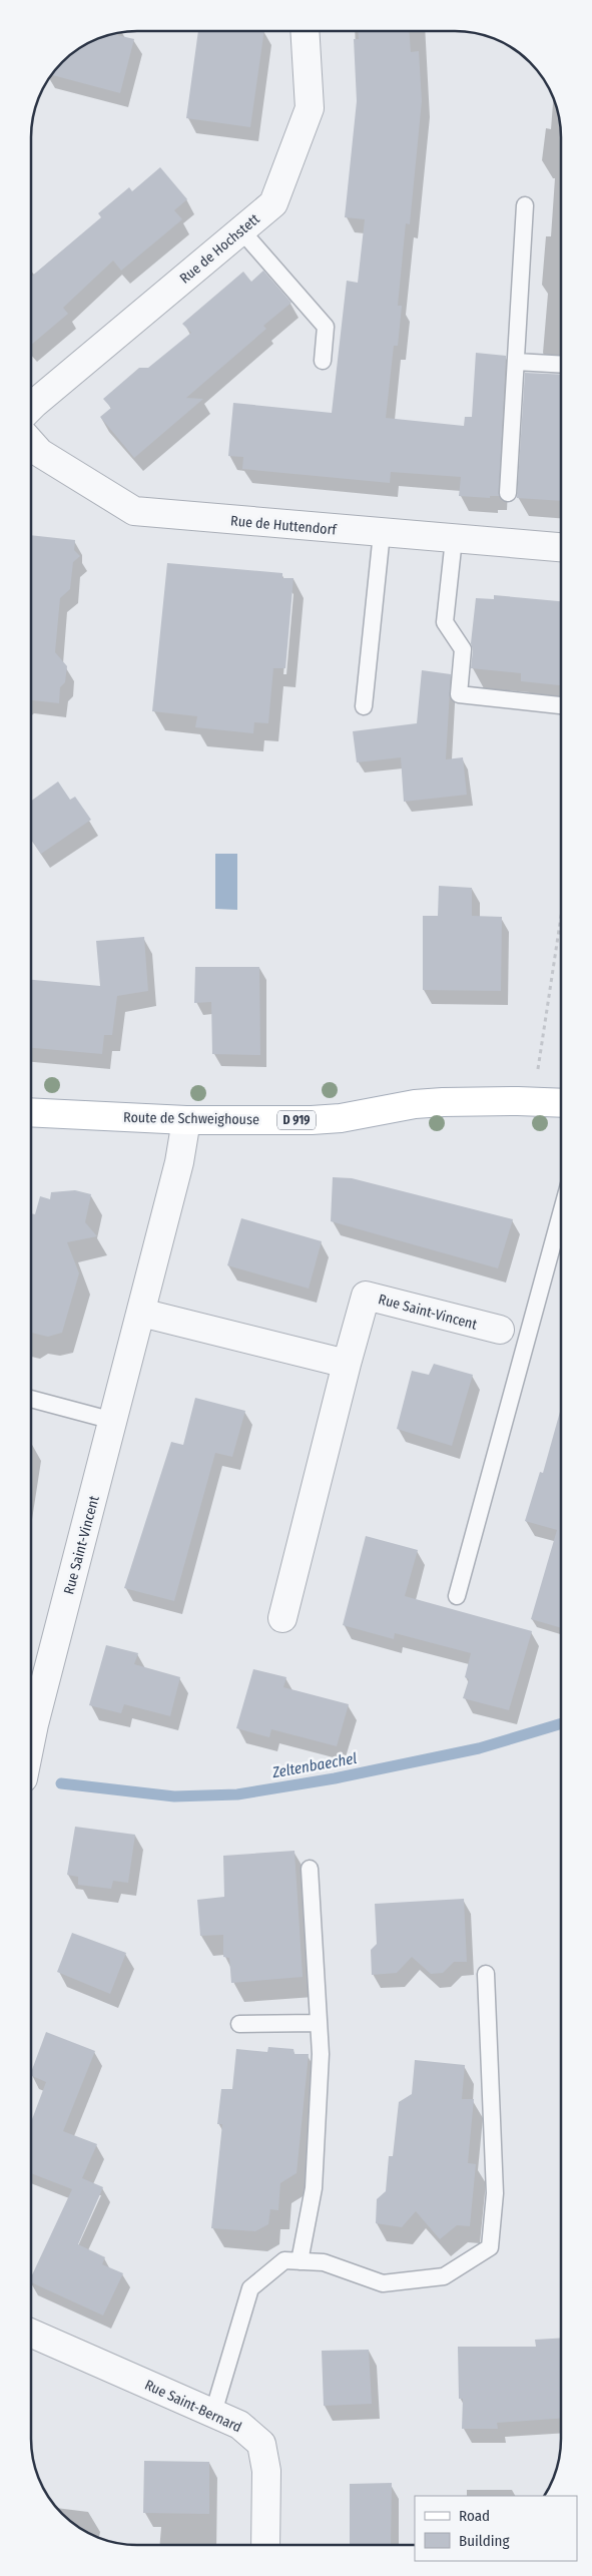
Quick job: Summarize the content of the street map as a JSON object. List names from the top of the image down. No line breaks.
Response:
{"streets":{"main road":["Route de Schweighouse","D 919"],"street":["Rue de Hochstett","Rue de Huttendorf","Rue Saint-Vincent","Rue Saint-Bernard"]},"crossings":[["Route de Schweighouse","Rue Saint-Vincent"]],"water":["Zeltenbaechel"],"legend":["Road","Building"]}
